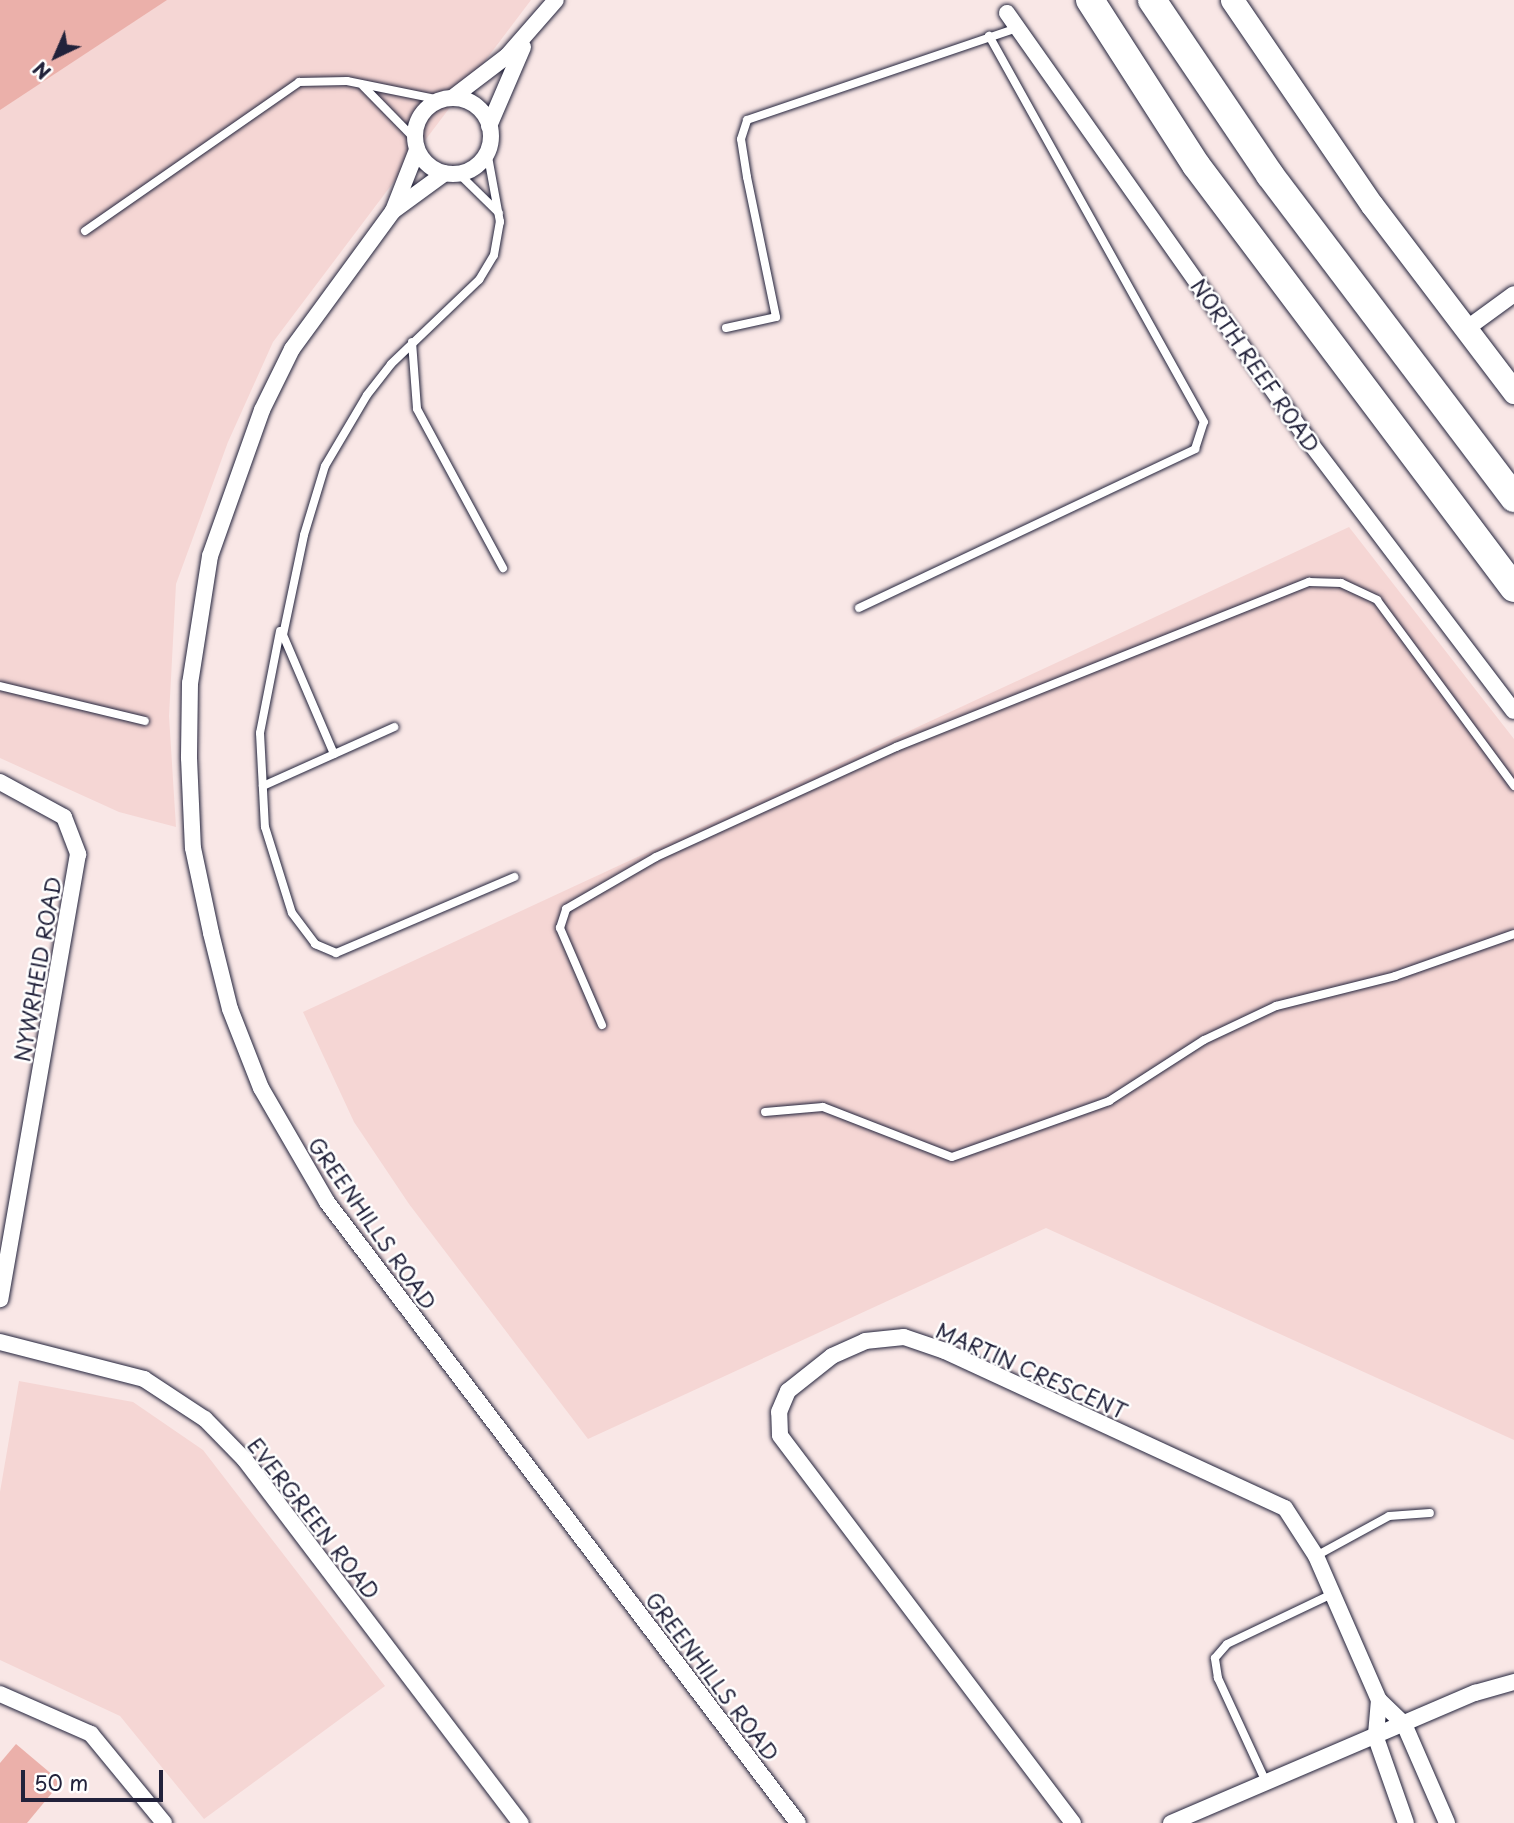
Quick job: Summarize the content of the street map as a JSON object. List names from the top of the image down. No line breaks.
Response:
{"streets":{"street":["NORTH REEF ROAD","NYWRHEID ROAD","GREENHILLS ROAD","MARTIN CRESCENT","EVERGREEN ROAD"]},"scale_bar":"50 m","north":"bottom left"}
